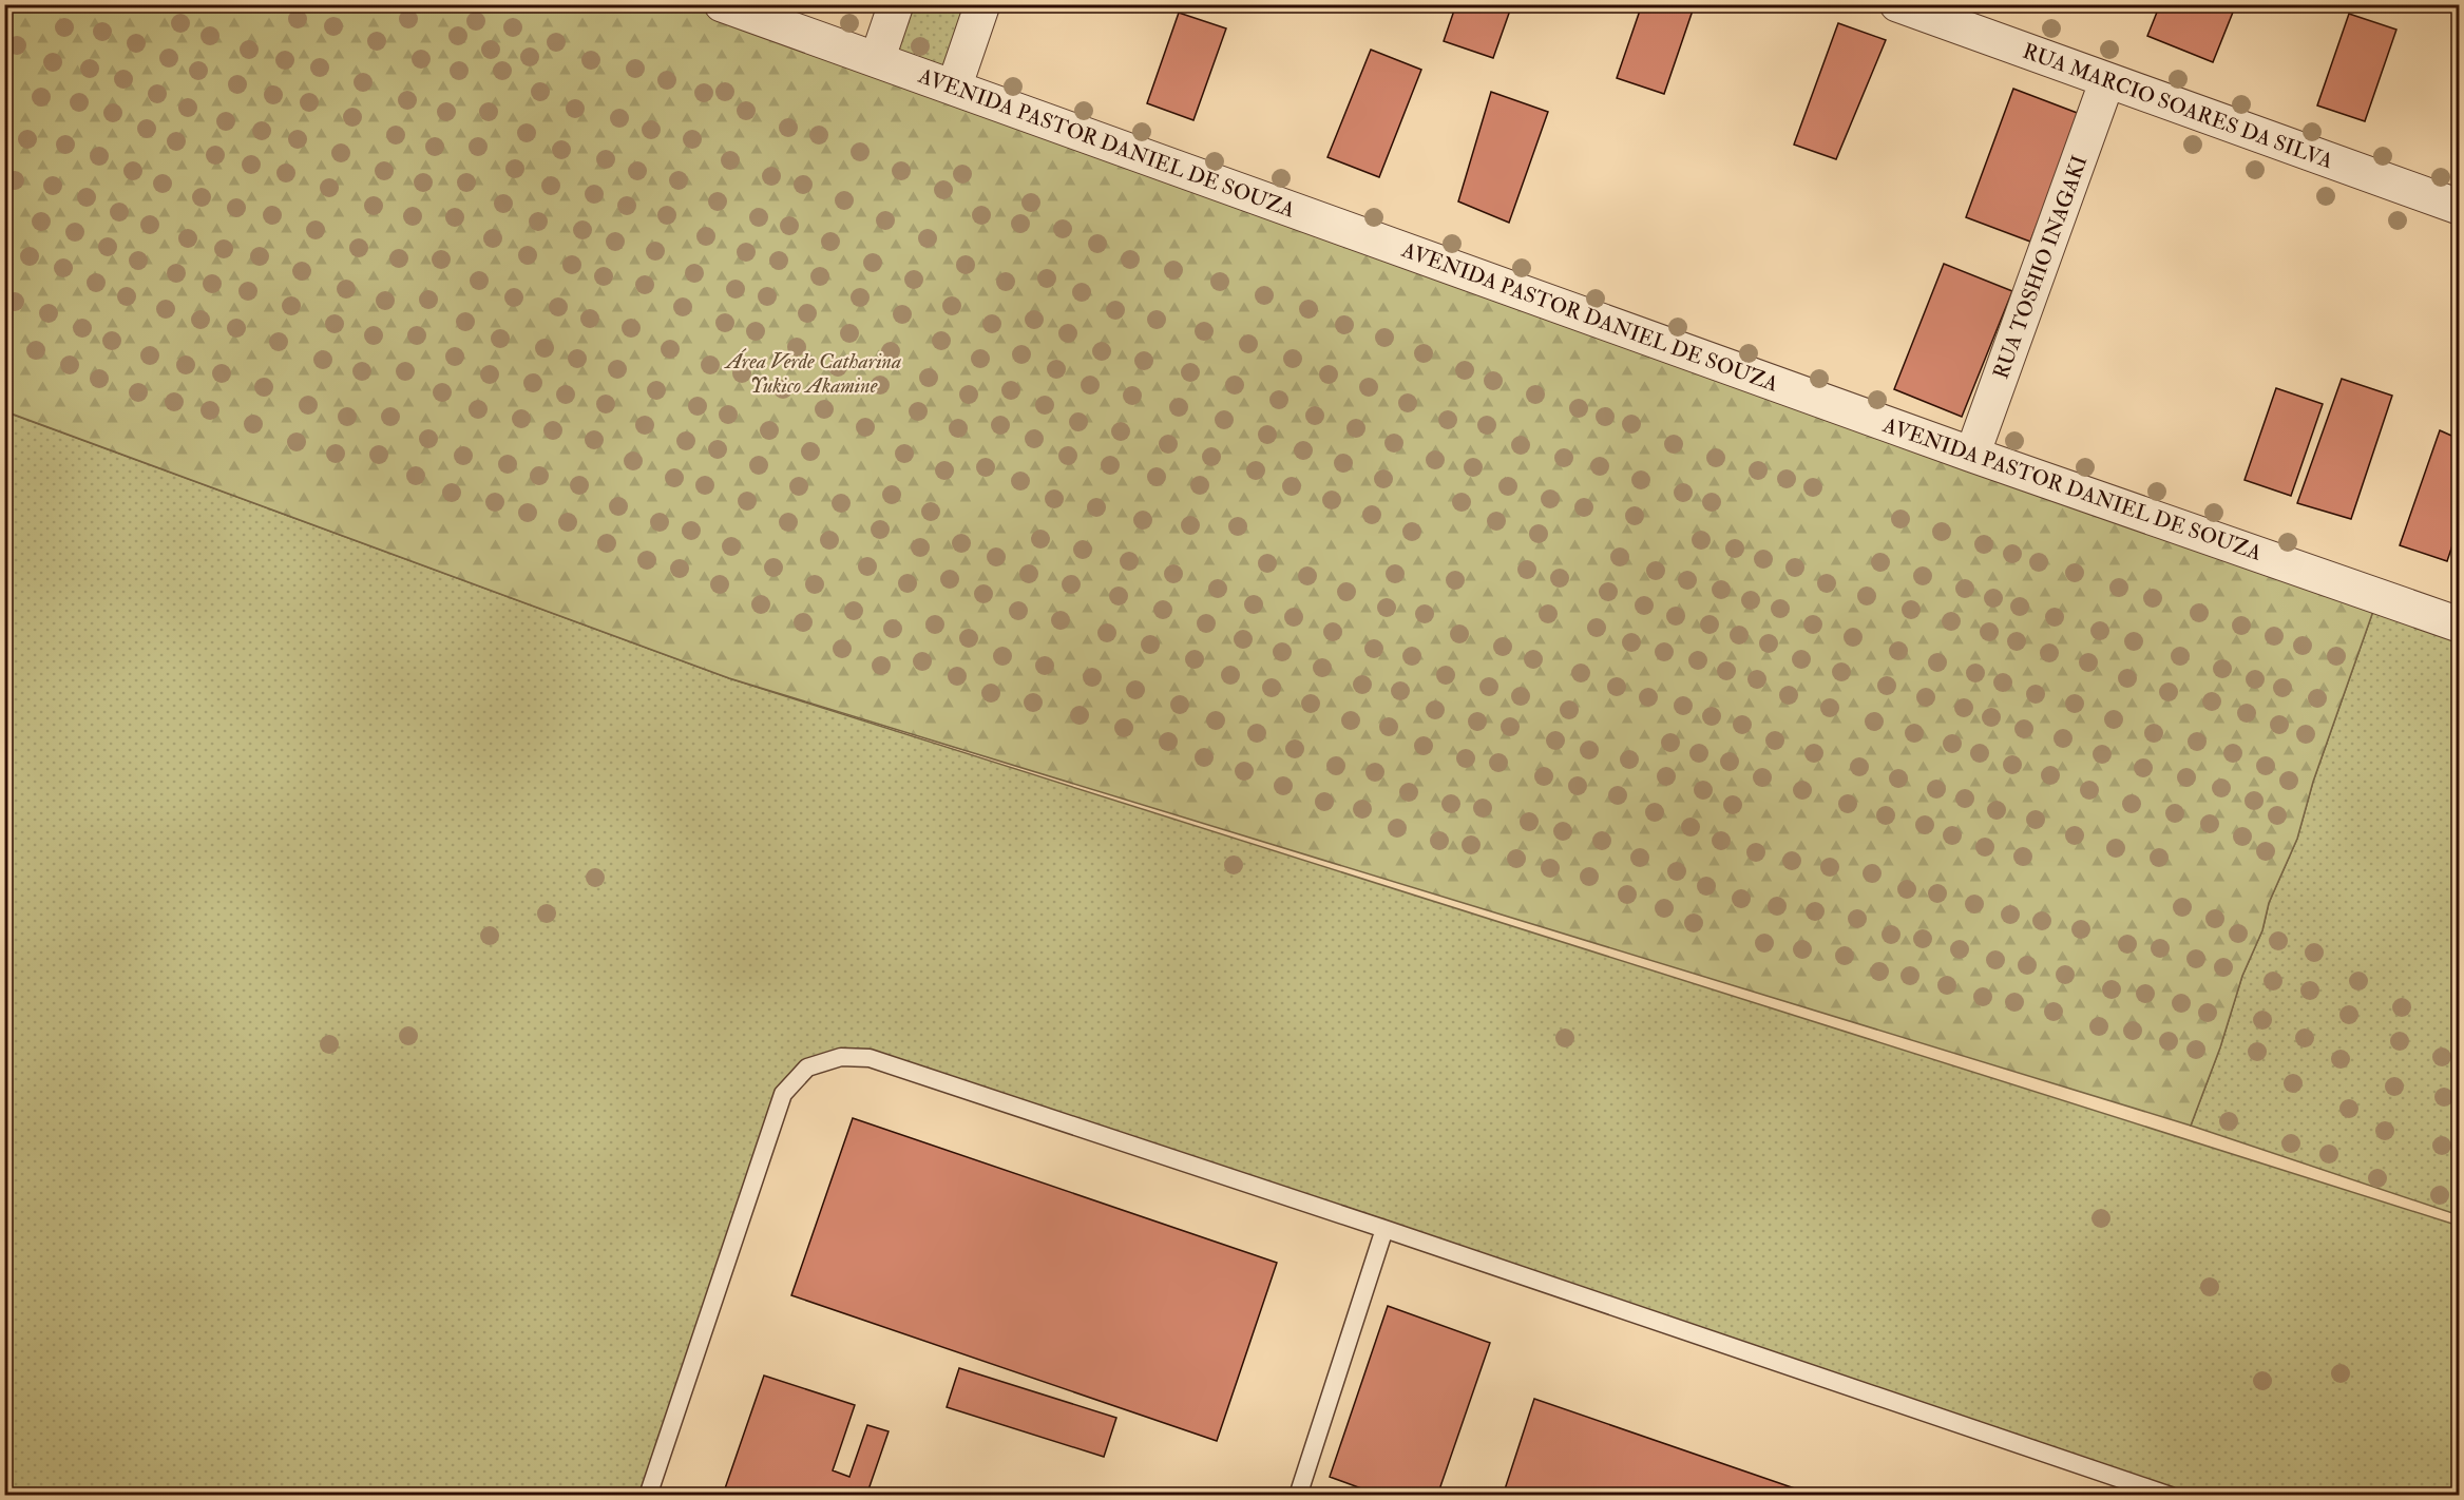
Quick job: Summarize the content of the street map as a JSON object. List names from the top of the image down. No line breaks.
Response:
{"streets":{"street":["RUA MARCIO SOARES DA SILVA","AVENIDA PASTOR DANIEL DE SOUZA","RUA TOSHIO INAGAKI"]},"crossings":[["RUA MARCIO SOARES DA SILVA","RUA TOSHIO INAGAKI"],["AVENIDA PASTOR DANIEL DE SOUZA","RUA TOSHIO INAGAKI"]],"parks":["Área Verde Catharina Yukico Akamine"]}
